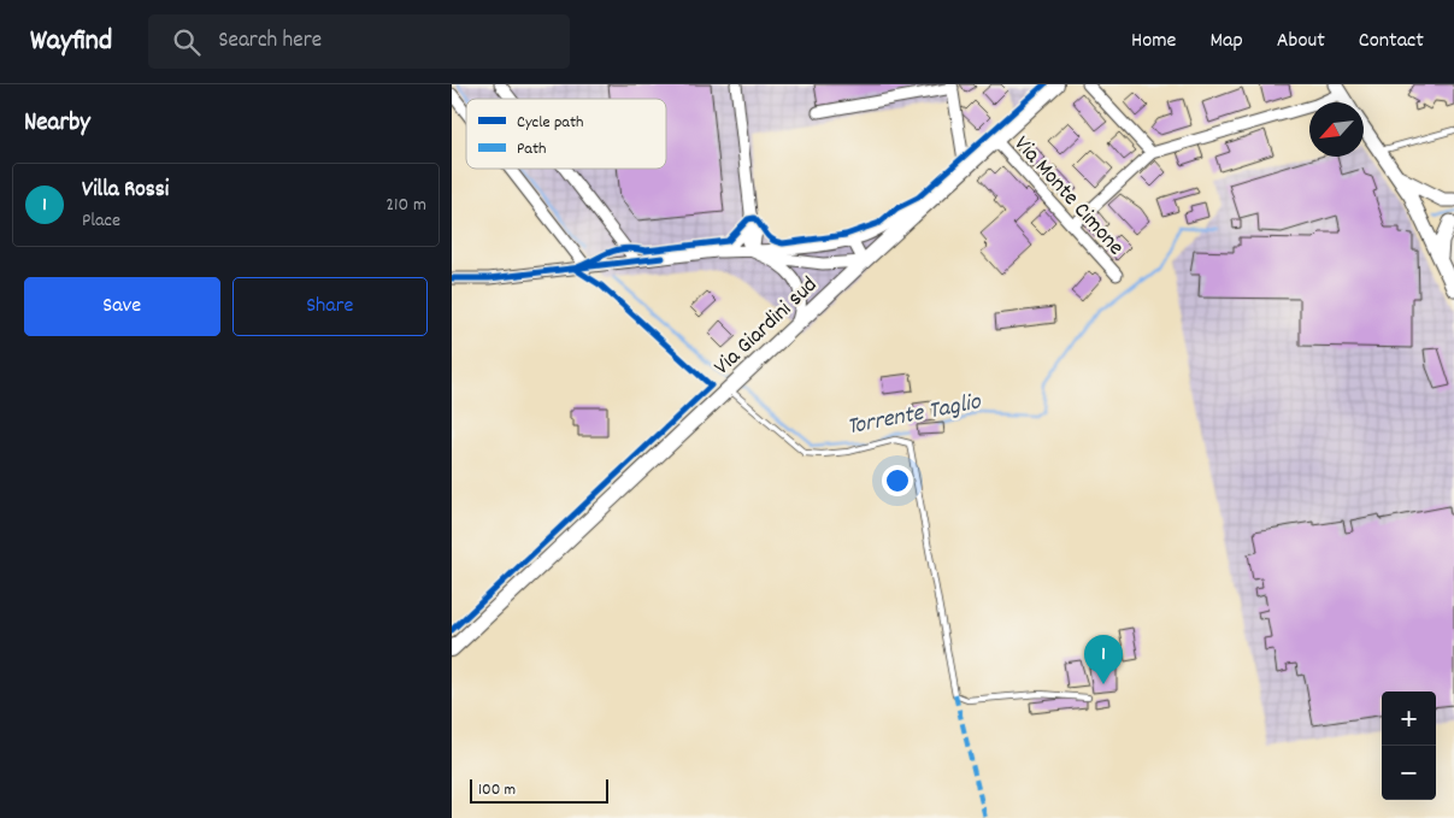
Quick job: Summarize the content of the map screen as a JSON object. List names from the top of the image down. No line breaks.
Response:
{"streets":{"main road":["Via Giardini sud"],"street":["Via Monte Cimone"]},"crossings":[["Via Monte Cimone","Via Giardini sud"]],"water":["Torrente Taglio"],"legend":["Cycle path","Path"],"scale_bar":"100 m","north":"bottom left","page":{"header":"Wayfind","search":"Search here","nav":["Home","Map","About","Contact"],"heading":"Nearby","list":[{"mark":"1","name":"Villa Rossi","note":"Place","value":"210 m"}],"buttons":["Save","Share"],"pins":"1","map_buttons":["+","−"],"scale":"100 m"}}
